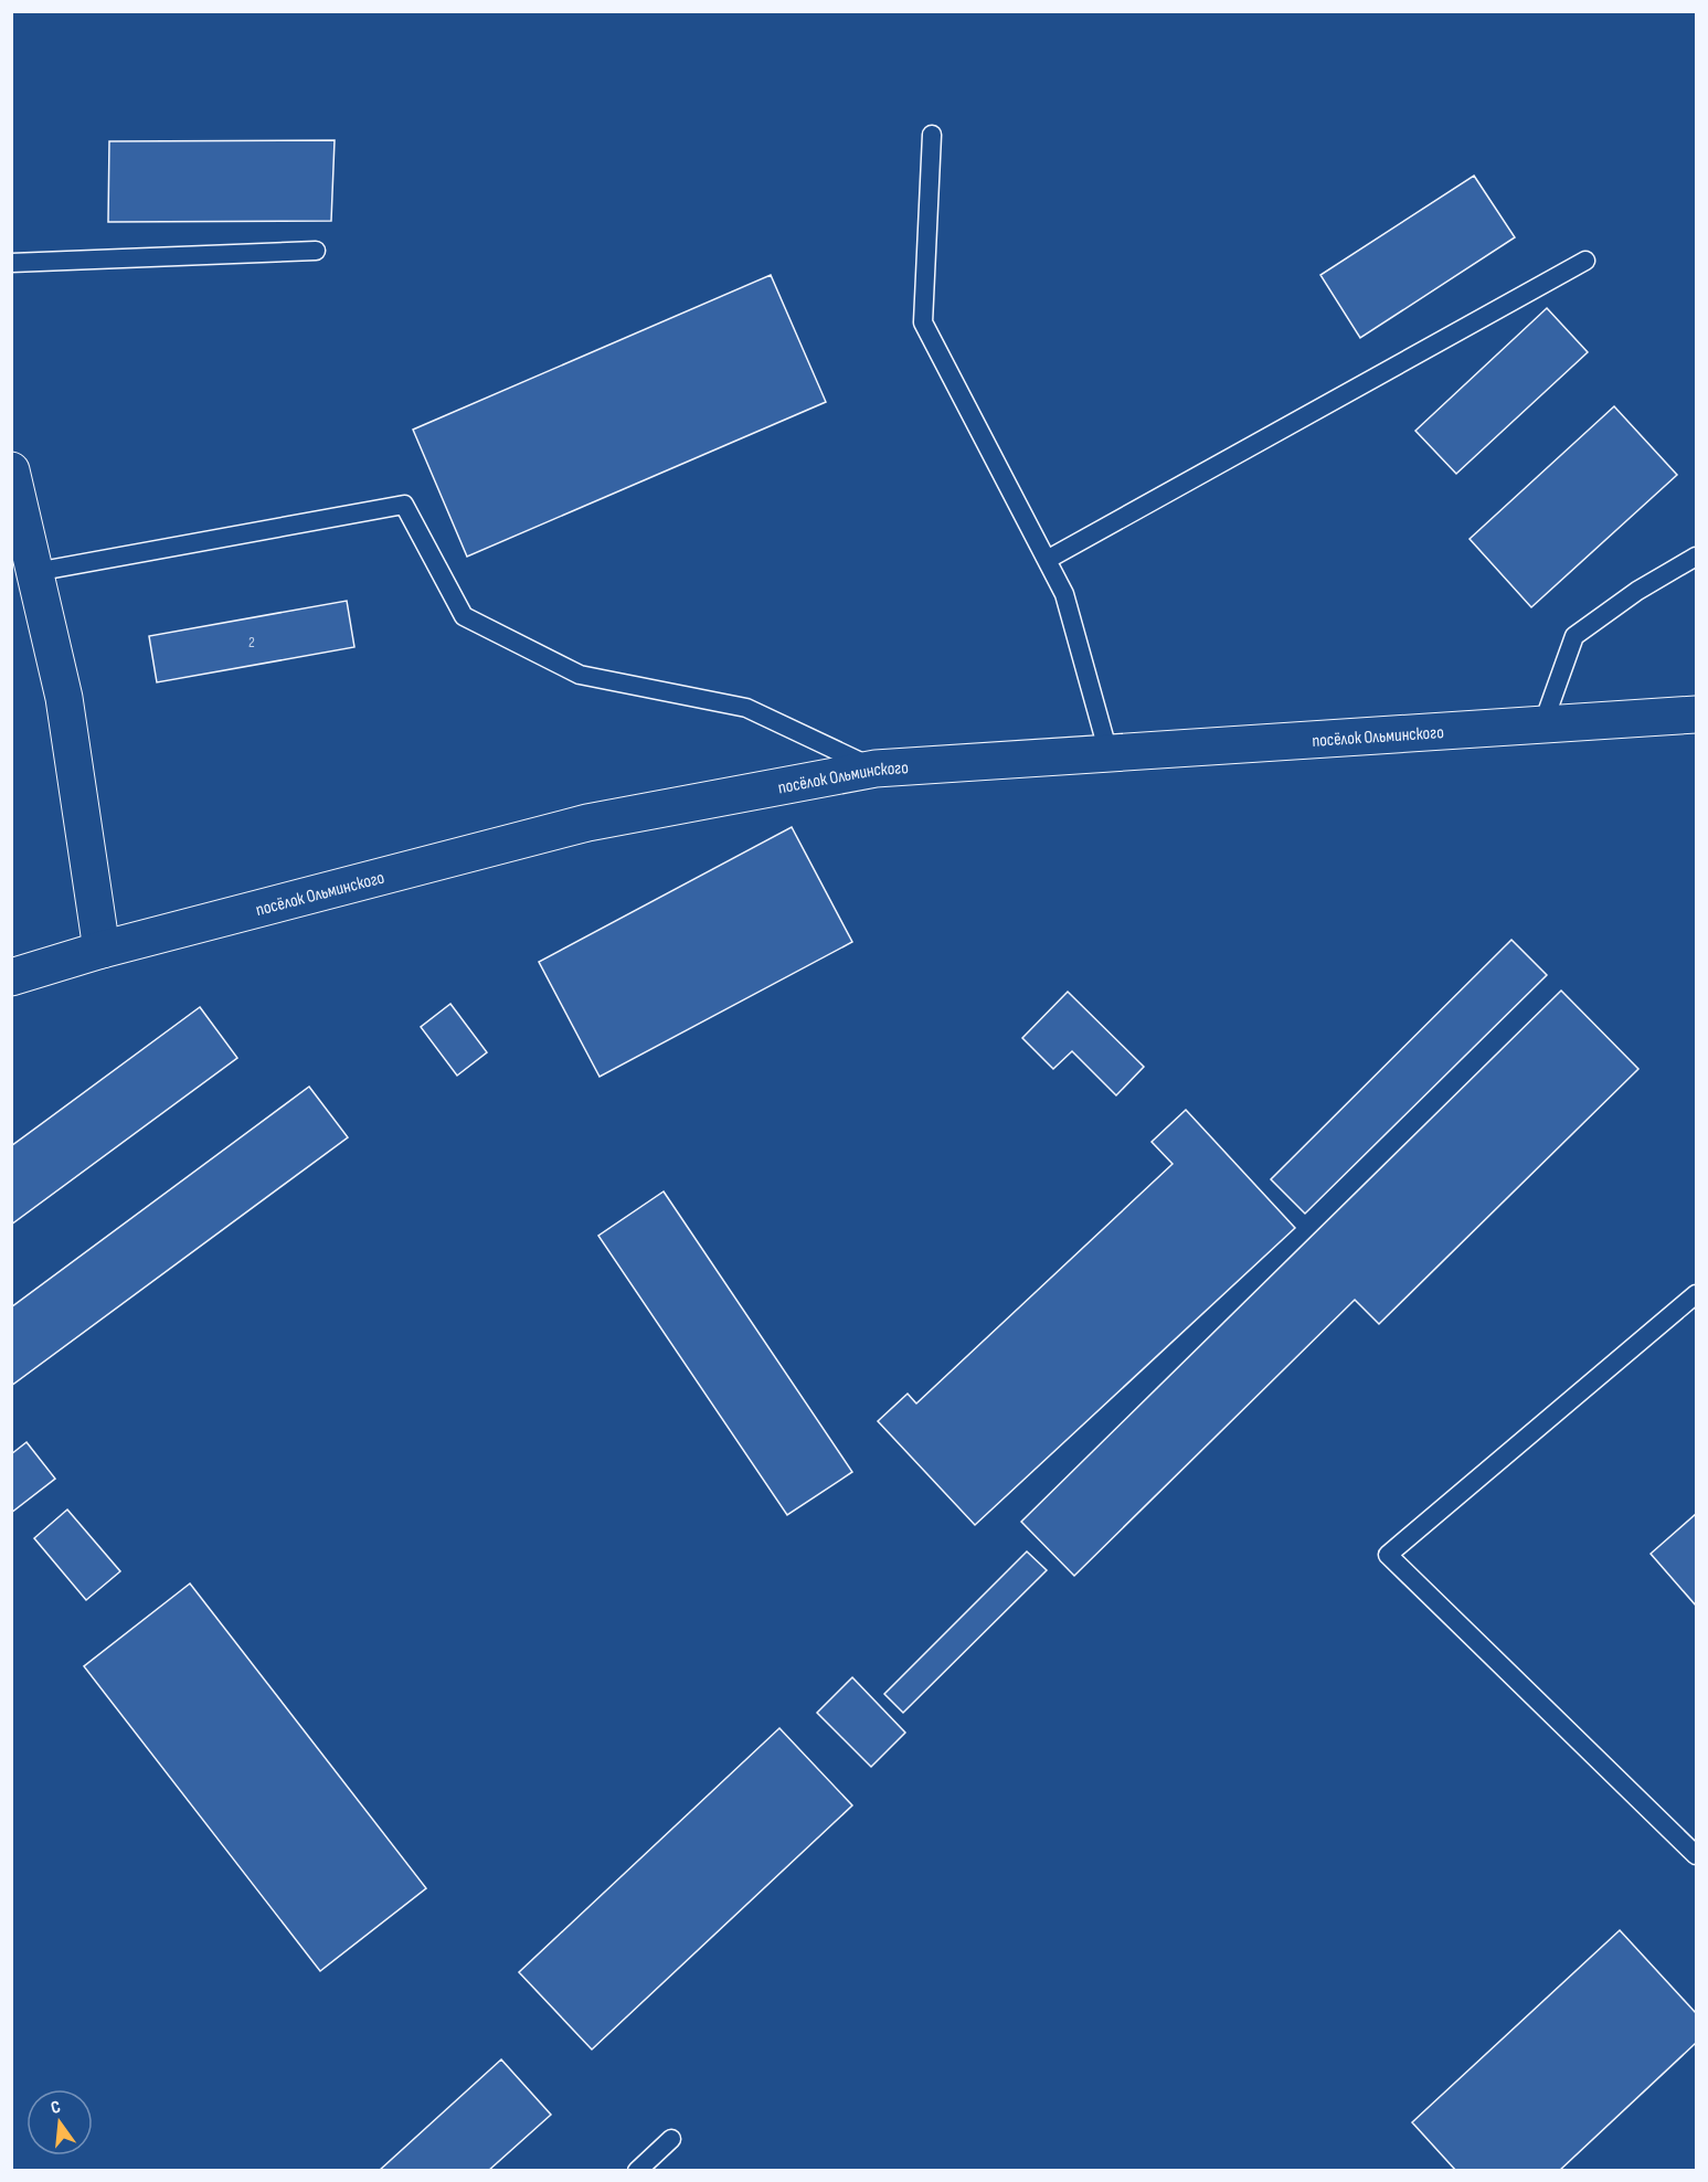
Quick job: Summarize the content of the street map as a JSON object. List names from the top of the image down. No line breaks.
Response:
{"streets":{"street":["посёлок Ольминского"]},"house_numbers":["2"],"north":"top"}
